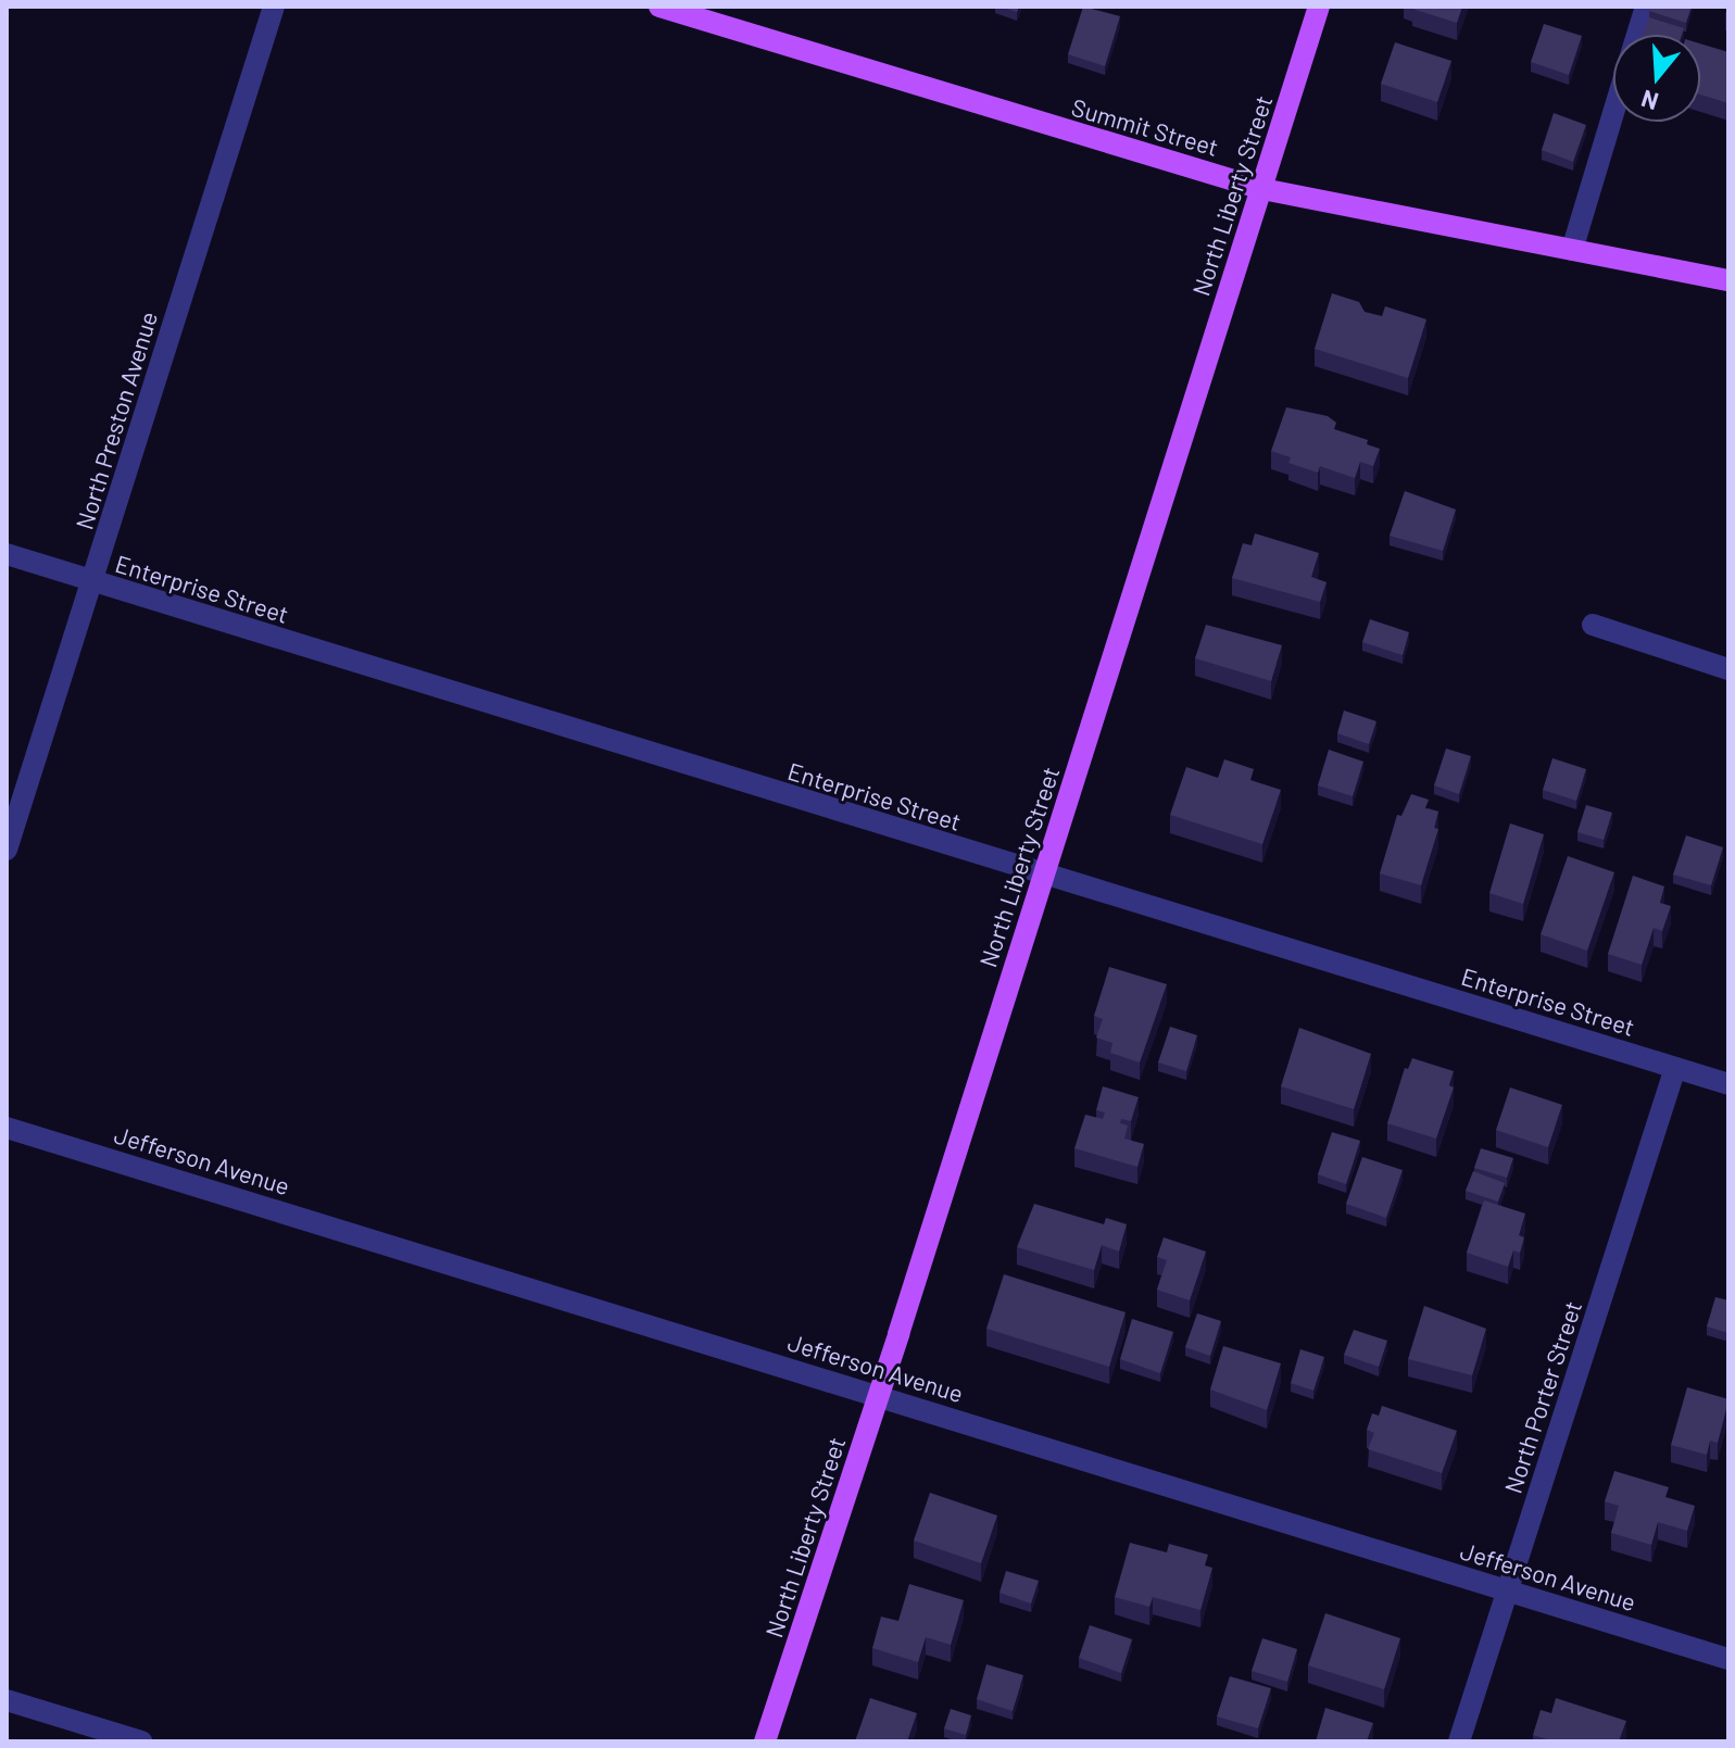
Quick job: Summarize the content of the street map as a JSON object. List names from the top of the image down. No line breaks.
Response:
{"streets":{"main road":["Summit Street","North Liberty Street"],"street":["North Preston Avenue","Enterprise Street","Jefferson Avenue","North Porter Street"]},"crossings":[["Summit Street","North Liberty Street"],["North Liberty Street","Enterprise Street"],["North Liberty Street","Jefferson Avenue"],["North Preston Avenue","Enterprise Street"],["Enterprise Street","North Porter Street"],["Jefferson Avenue","North Porter Street"]],"north":"bottom"}
